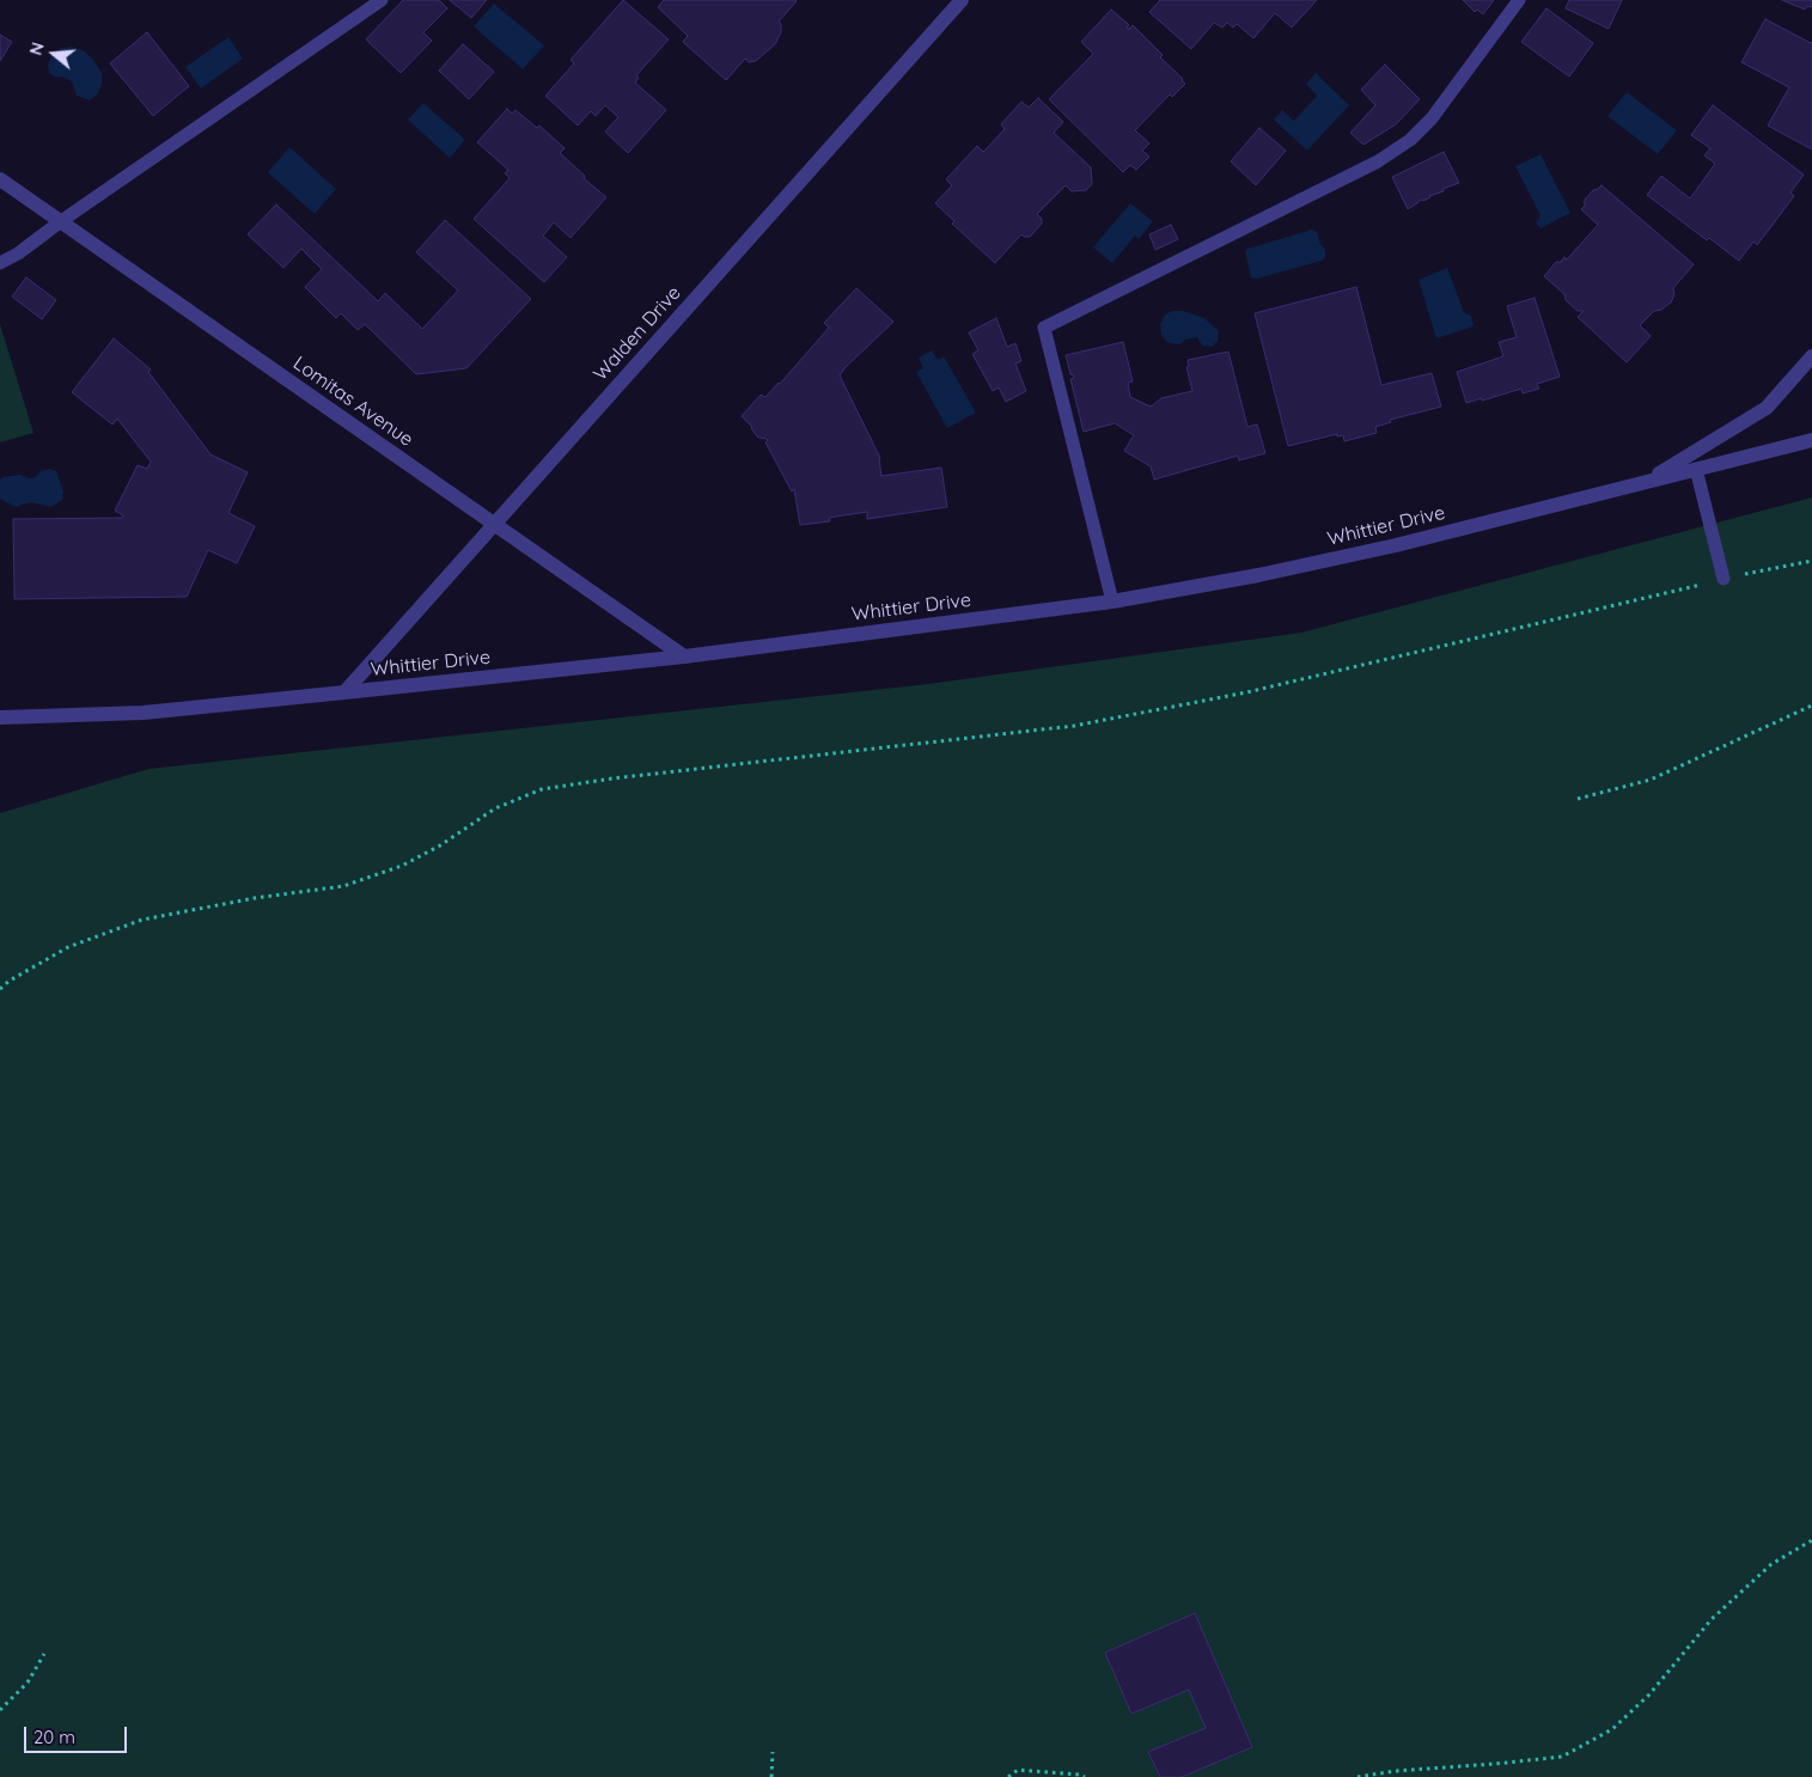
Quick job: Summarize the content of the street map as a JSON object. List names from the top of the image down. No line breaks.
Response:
{"streets":{"street":["Walden Drive","Lomitas Avenue","Whittier Drive"]},"crossings":[["Walden Drive","Lomitas Avenue"],["Walden Drive","Whittier Drive"],["Lomitas Avenue","Whittier Drive"]],"scale_bar":"20 m","north":"left"}
